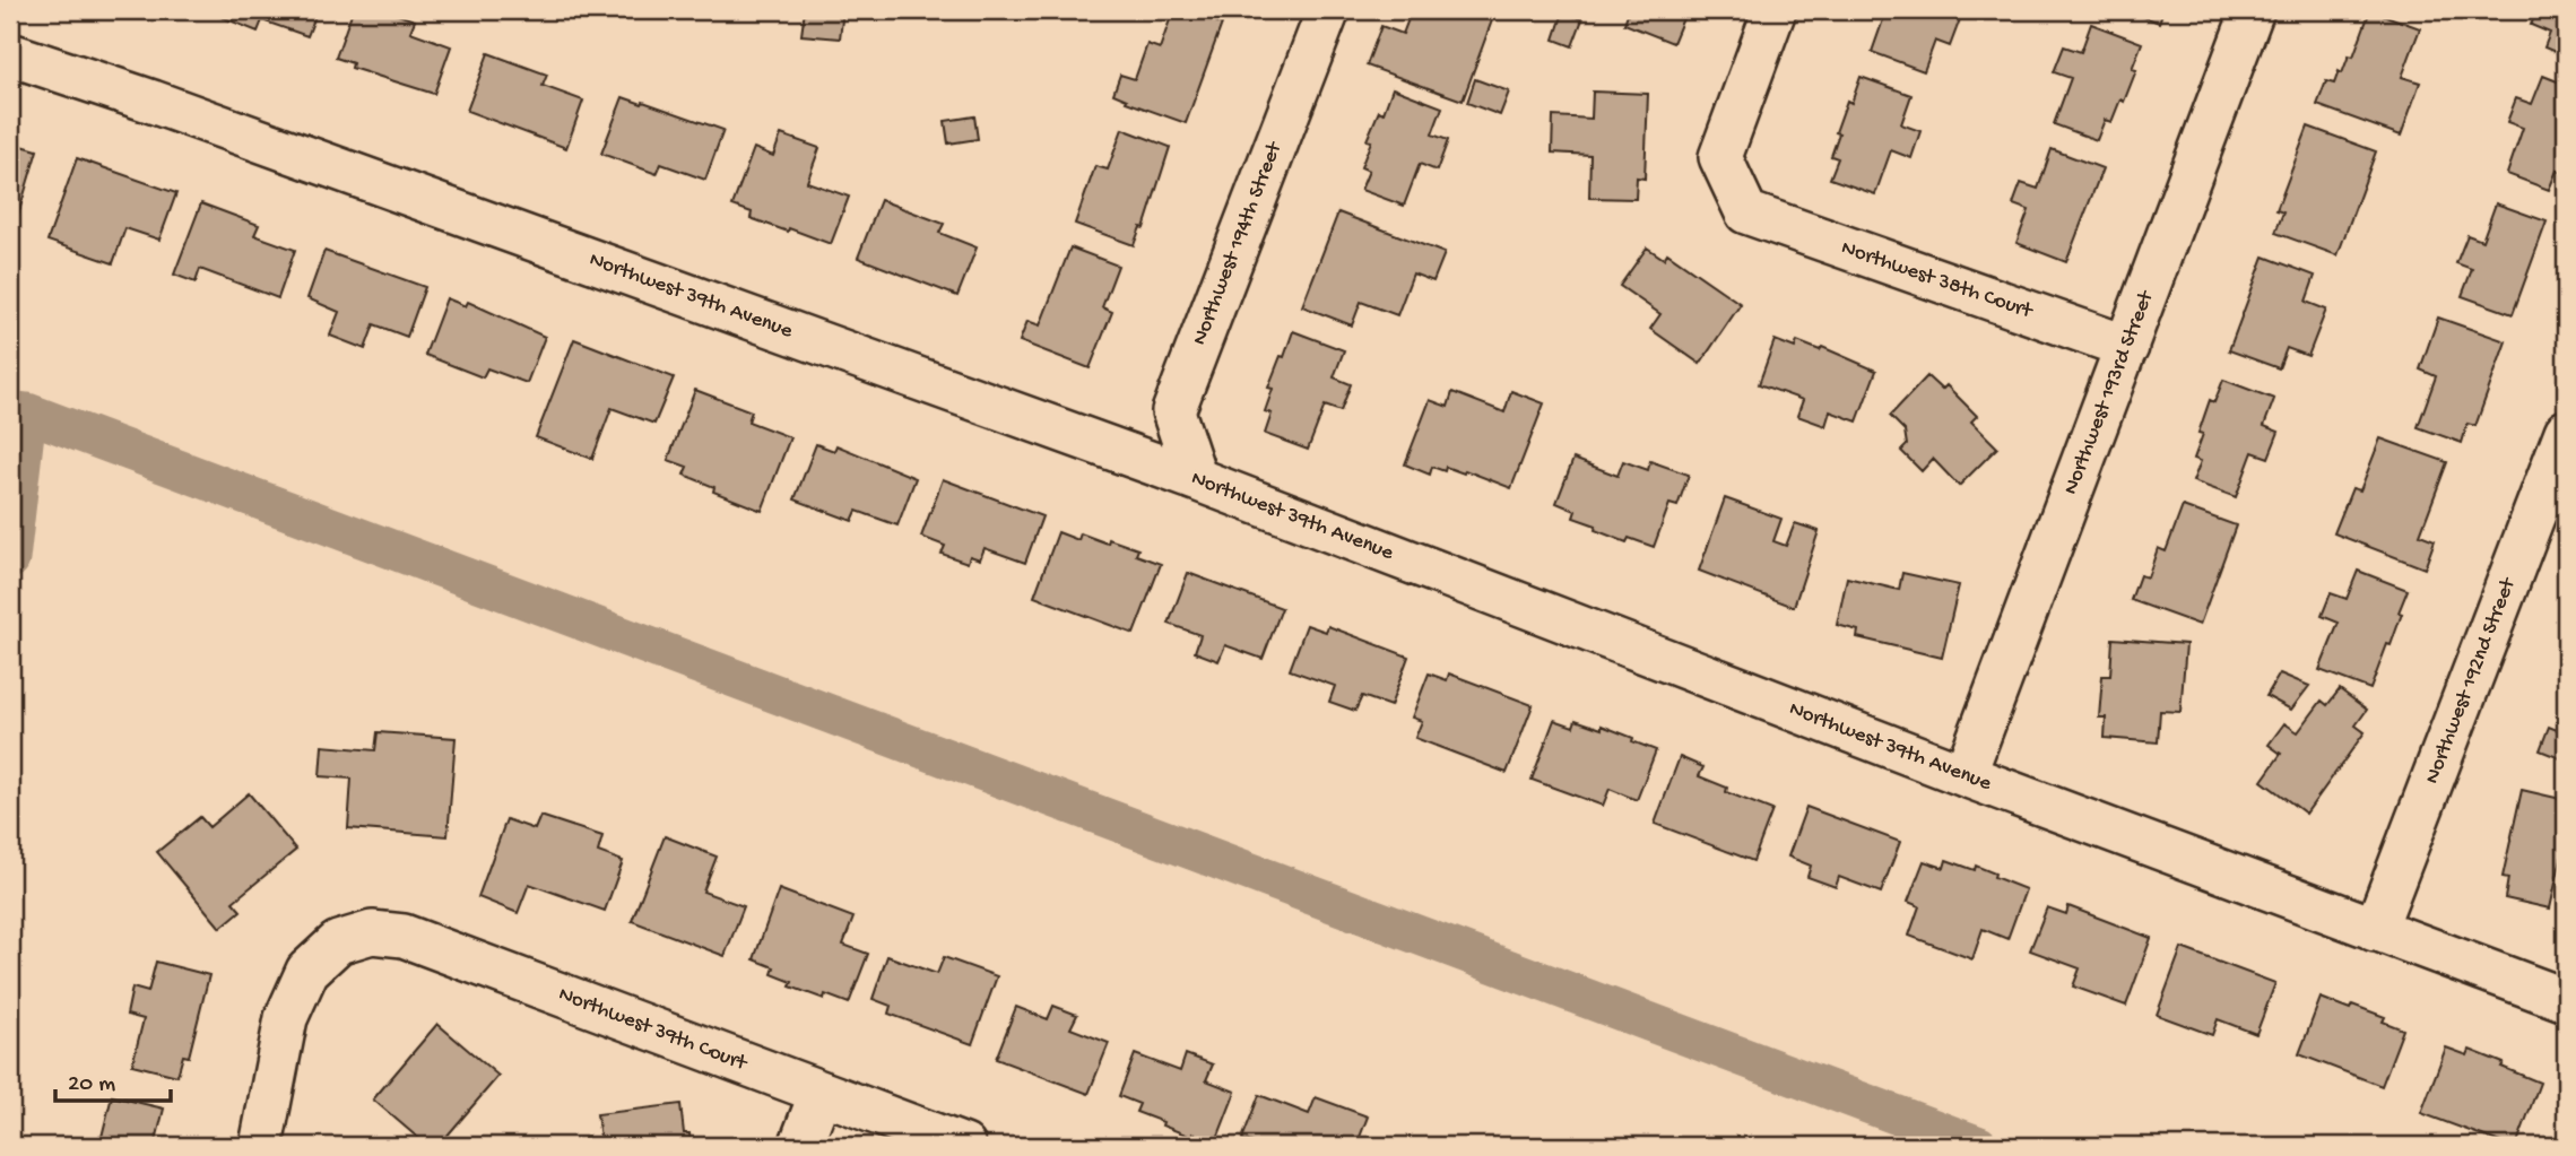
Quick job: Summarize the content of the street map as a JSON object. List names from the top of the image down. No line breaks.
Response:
{"streets":{"street":["Northwest 194th Street","Northwest 38th Court","Northwest 39th Avenue","Northwest 193rd Street","Northwest 192nd Street","Northwest 39th Court"]},"crossings":[["Northwest 194th Street","Northwest 39th Avenue"],["Northwest 38th Court","Northwest 193rd Street"],["Northwest 39th Avenue","Northwest 193rd Street"],["Northwest 39th Avenue","Northwest 192nd Street"]],"scale_bar":"20 m"}
